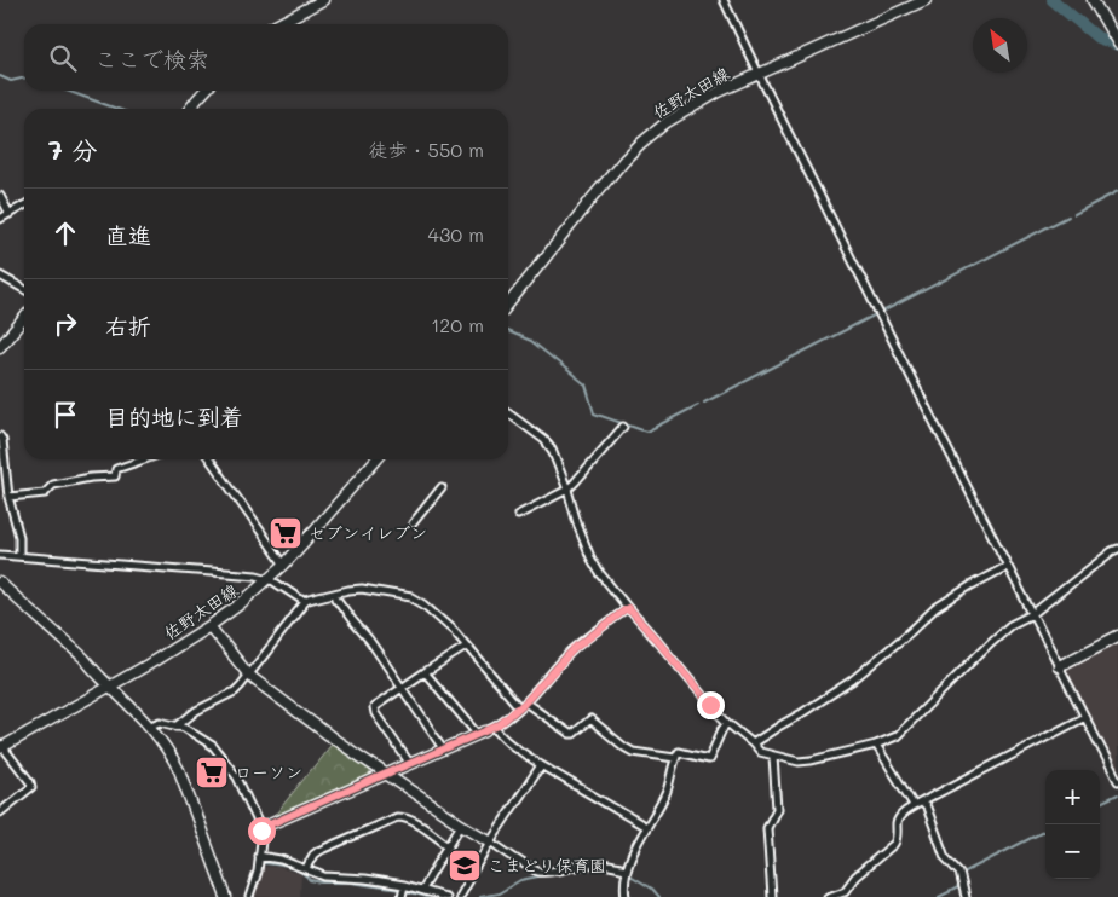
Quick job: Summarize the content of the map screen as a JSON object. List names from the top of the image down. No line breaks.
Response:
{"streets":{"street":["佐野太田線"]},"places":{"supermarket":["セブンイレブン","ローソン"],"school or university":["こまどり保育園"]},"north":"top left","page":{"search":"ここで検索","heading":["7 分","徒歩 · 550 m"],"list":[["直進","430 m"],["右折","120 m"],"目的地に到着"],"map_buttons":["+","−"]}}
